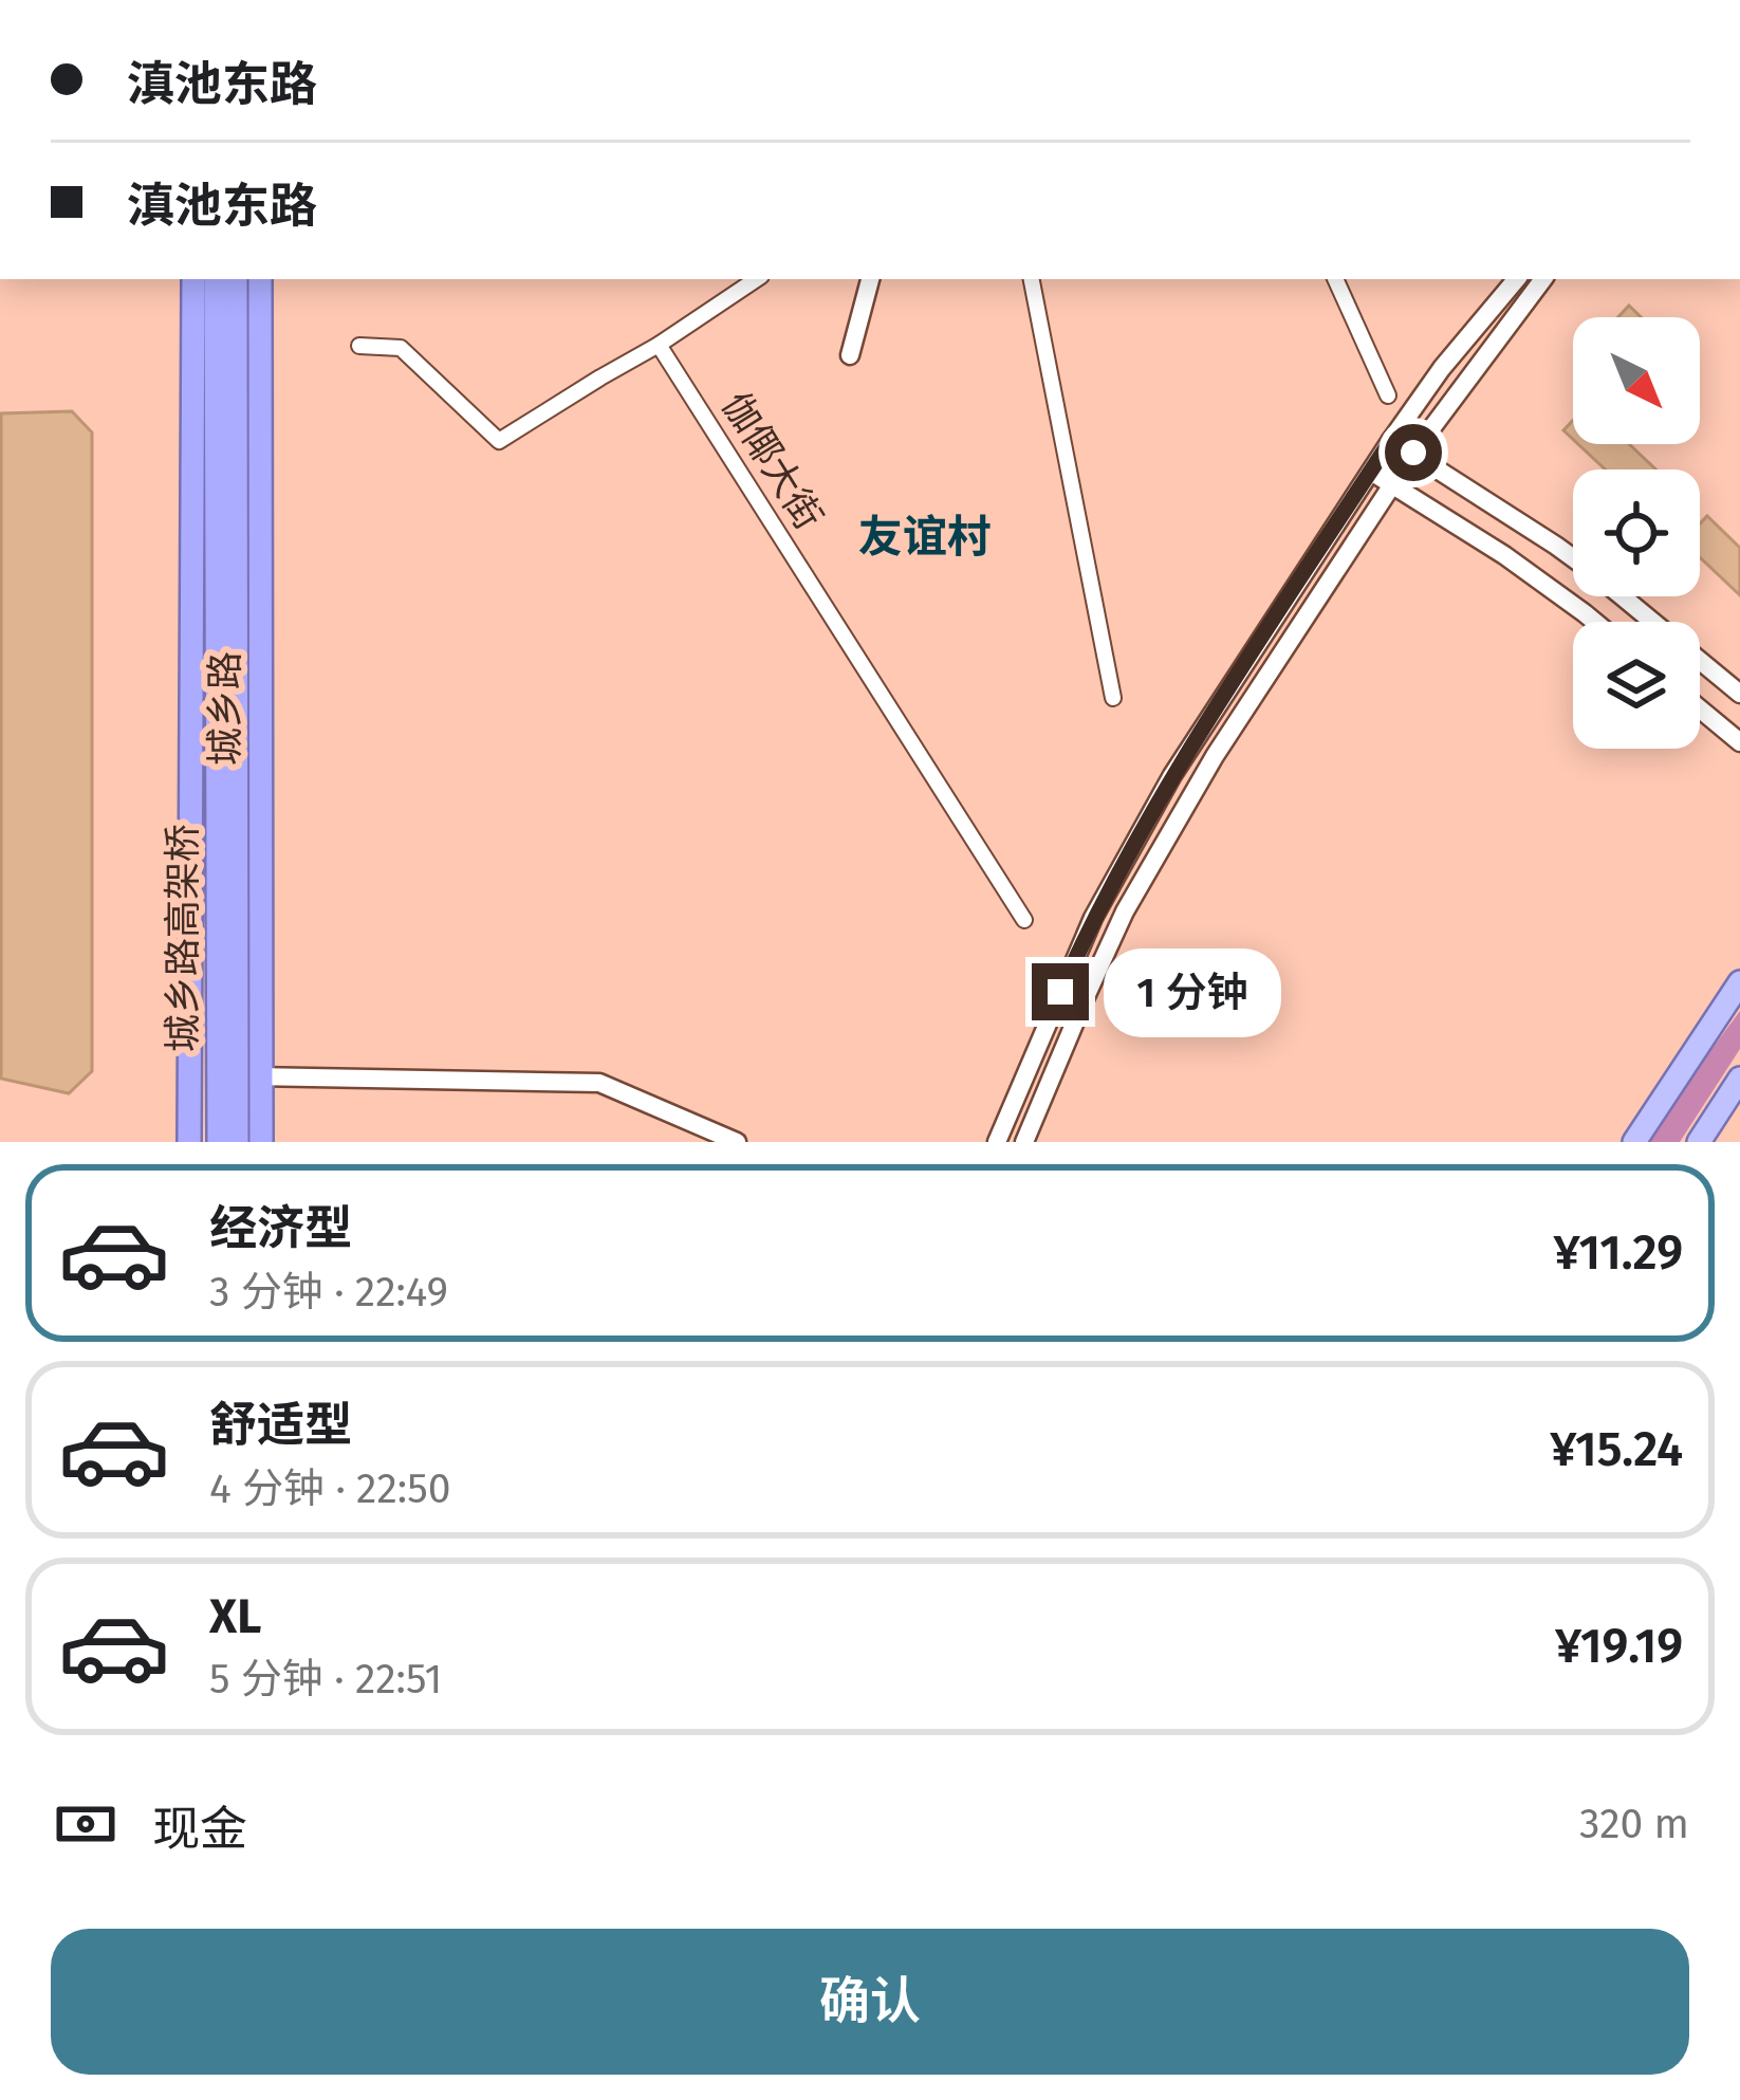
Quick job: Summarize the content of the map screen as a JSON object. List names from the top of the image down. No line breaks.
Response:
{"streets":{"highway":["城乡路","城乡路高架桥"],"street":["伽倻大街"]},"districts":["友谊村"],"north":"bottom right","page":{"banner":["滇池东路","滇池东路"],"bubble":"1 分钟","list":[{"name":"经济型","note":"3 分钟 · 22:49","value":"¥11.29"},{"name":"舒适型","note":"4 分钟 · 22:50","value":"¥15.24"},{"name":"XL","note":"5 分钟 · 22:51","value":"¥19.19"}],"pay":["现金","320 m"],"buttons":"确认"}}
